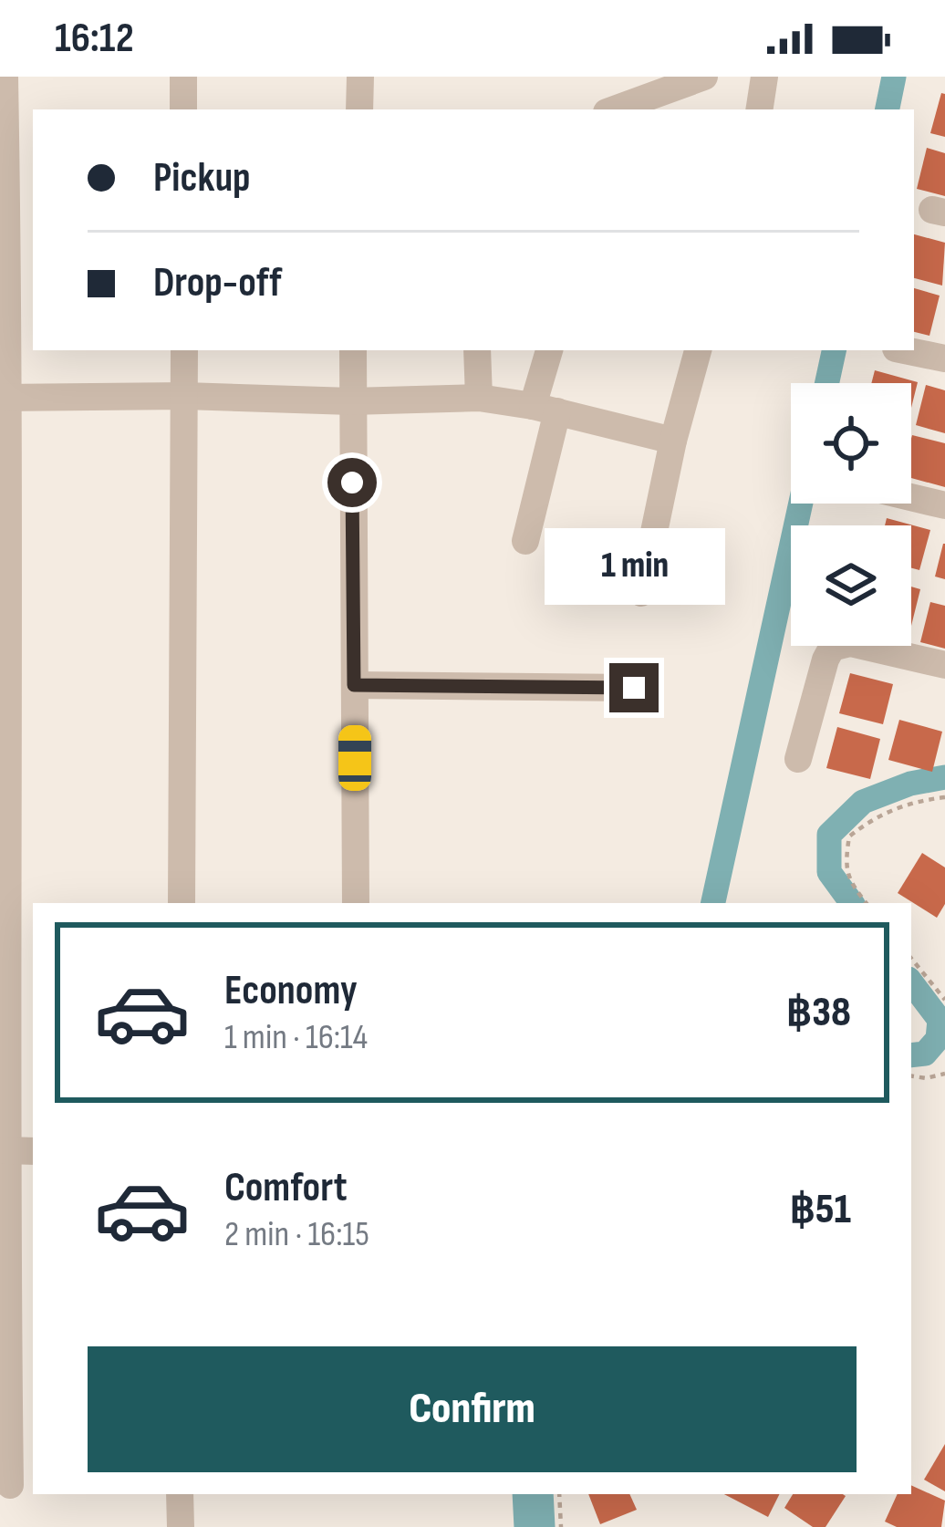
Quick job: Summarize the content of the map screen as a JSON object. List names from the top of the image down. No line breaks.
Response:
{"page":{"status":"16:12","banner":["Pickup","Drop-off"],"bubble":"1 min","list":[{"name":"Economy","note":"1 min · 16:14","value":"฿38"},{"name":"Comfort","note":"2 min · 16:15","value":"฿51"}],"buttons":"Confirm"}}
